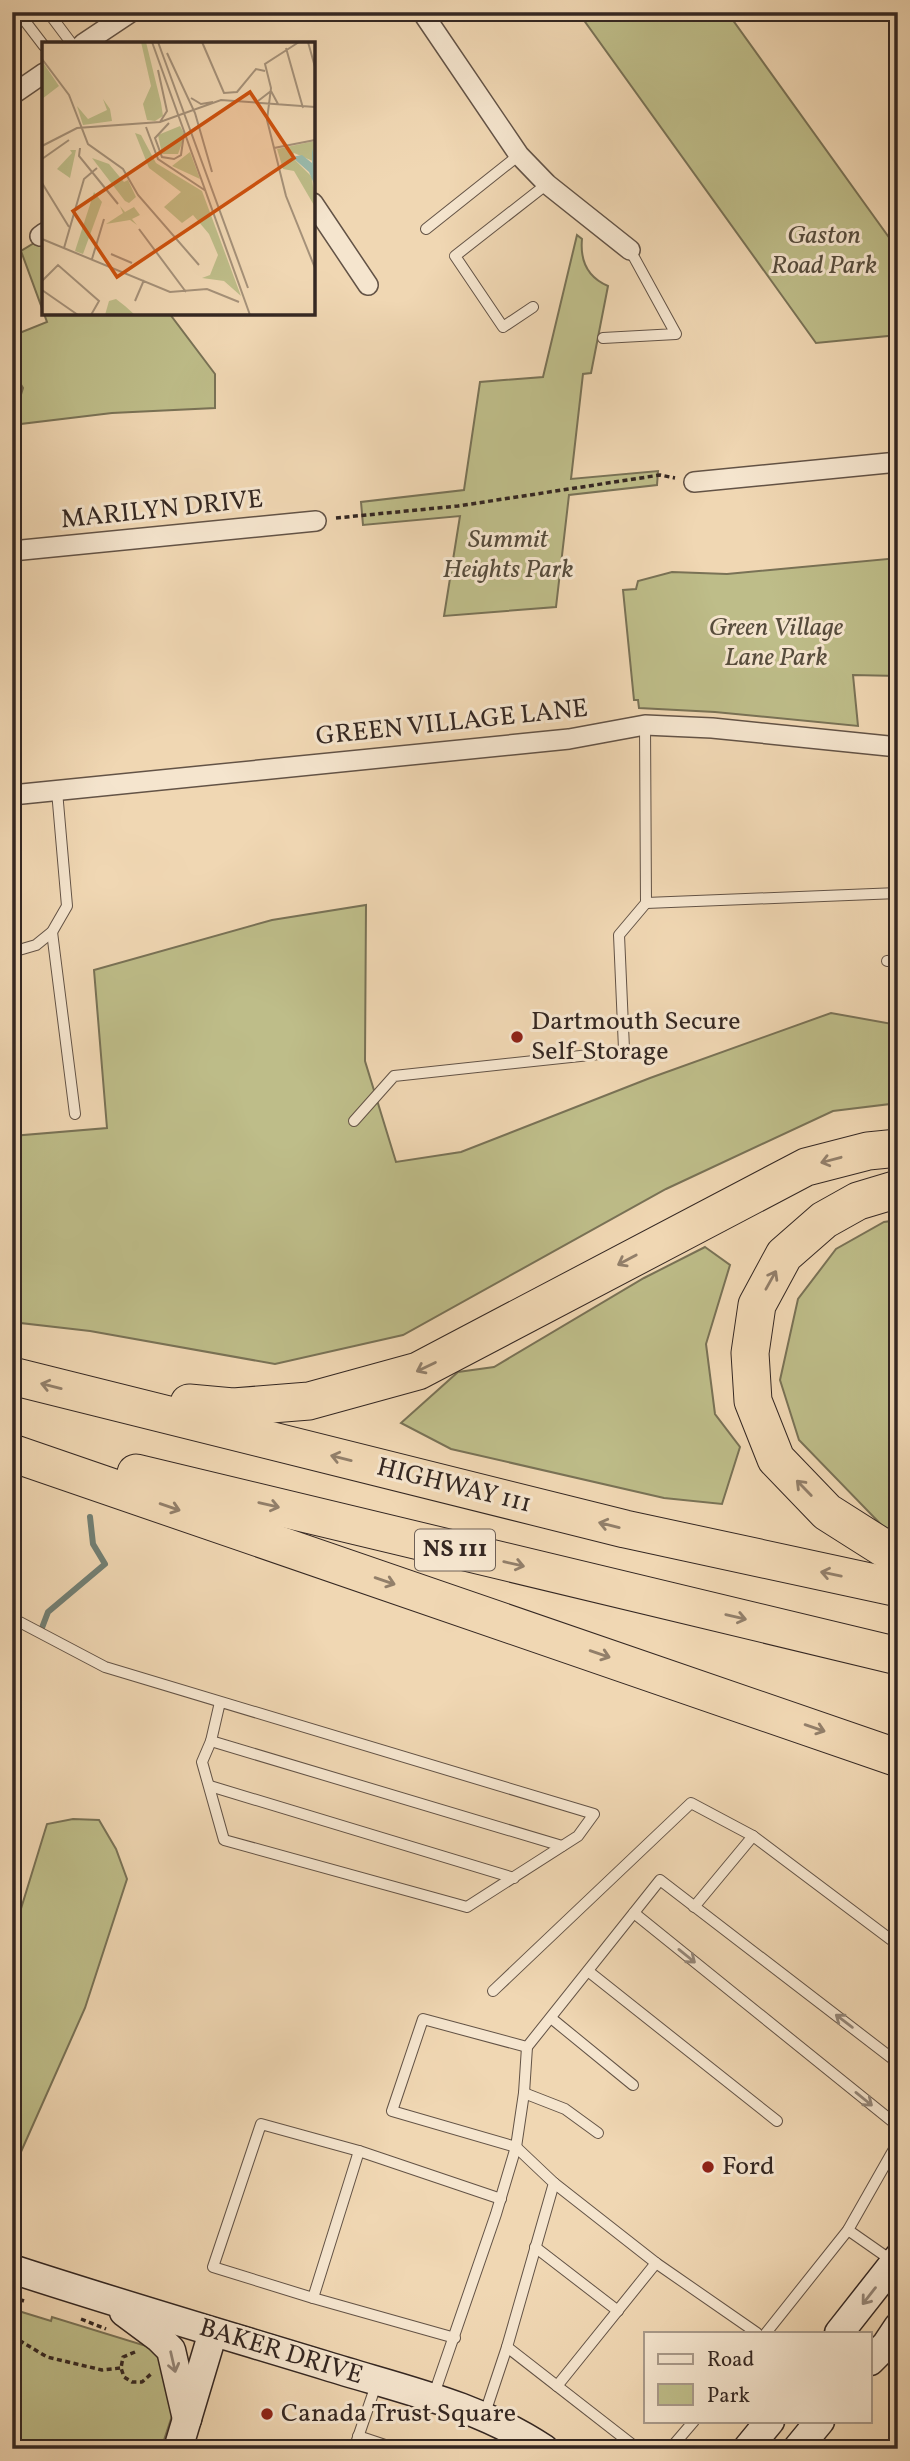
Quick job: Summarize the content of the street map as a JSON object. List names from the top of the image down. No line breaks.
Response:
{"streets":{"highway":["HIGHWAY 111","NS 111"],"street":["MARILYN DRIVE","GREEN VILLAGE LANE","BAKER DRIVE"]},"parks":["Gaston Road Park","Summit Heights Park","Green Village Lane Park"],"places":["Dartmouth Secure Self Storage","Ford","Canada Trust Square"],"legend":["Road","Park"]}
